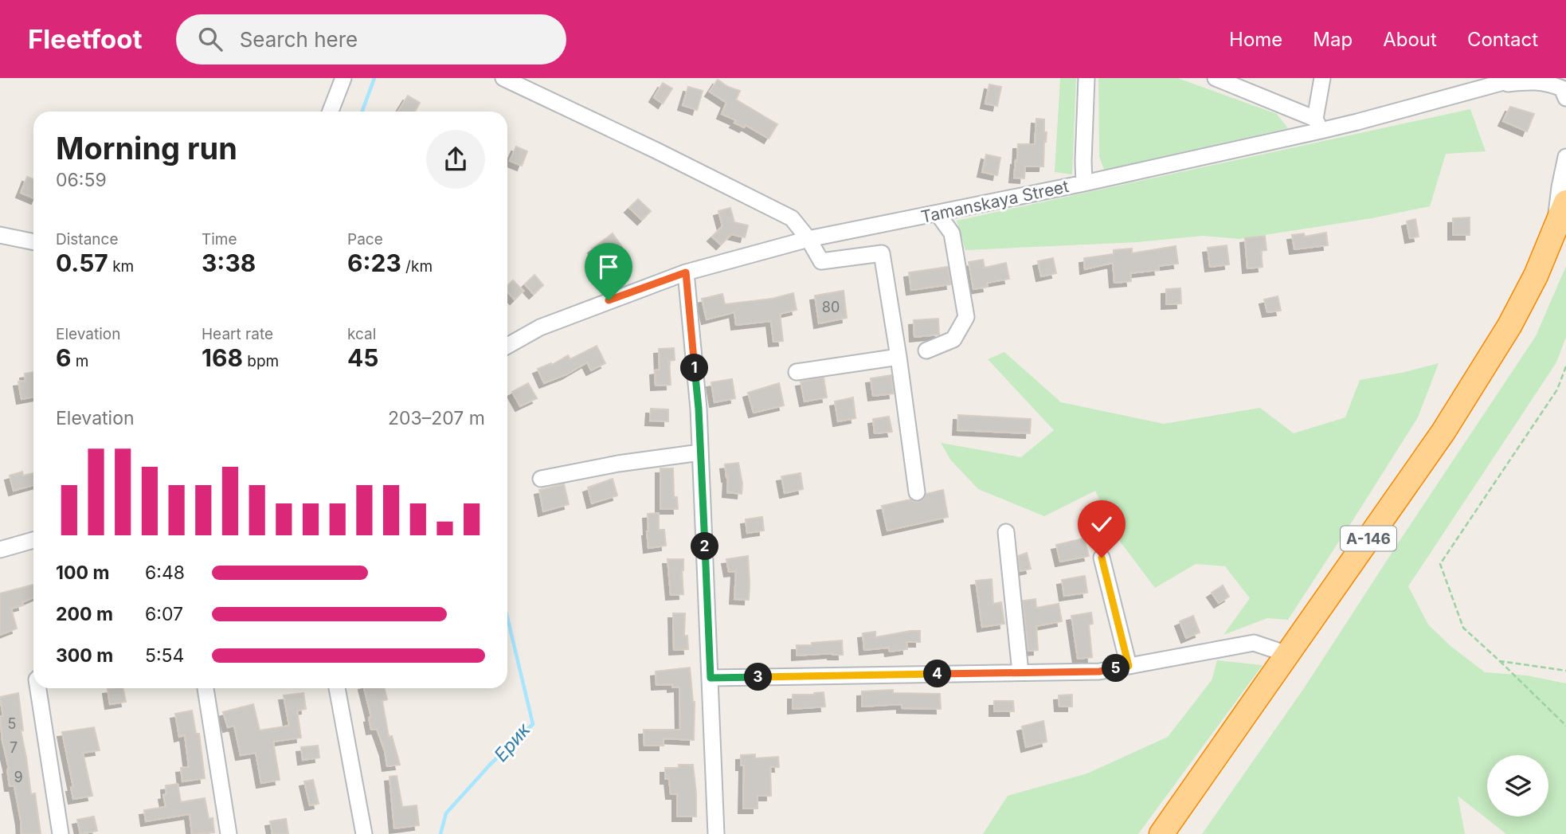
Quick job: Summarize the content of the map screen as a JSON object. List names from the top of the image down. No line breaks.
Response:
{"streets":{"highway":["А-146"],"street":["Tamanskaya Street"]},"water":["Ерик"],"house_numbers":["80","5","7","9"],"page":{"header":"Fleetfoot","search":"Search here","nav":["Home","Map","About","Contact"],"heading":["Morning run","06:59"],"stats":[["Distance","0.57 km"],["Time","3:38"],["Pace","6:23 /km"],["Elevation","6 m"],["Heart rate","168 bpm"],["kcal","45"]],"pins":["1","2","5","4","3"],"chart":["Elevation","203–207 m"],"list":[{"name":"100 m","note":"6:48"},{"name":"200 m","note":"6:07"},{"name":"300 m","note":"5:54"}]}}
